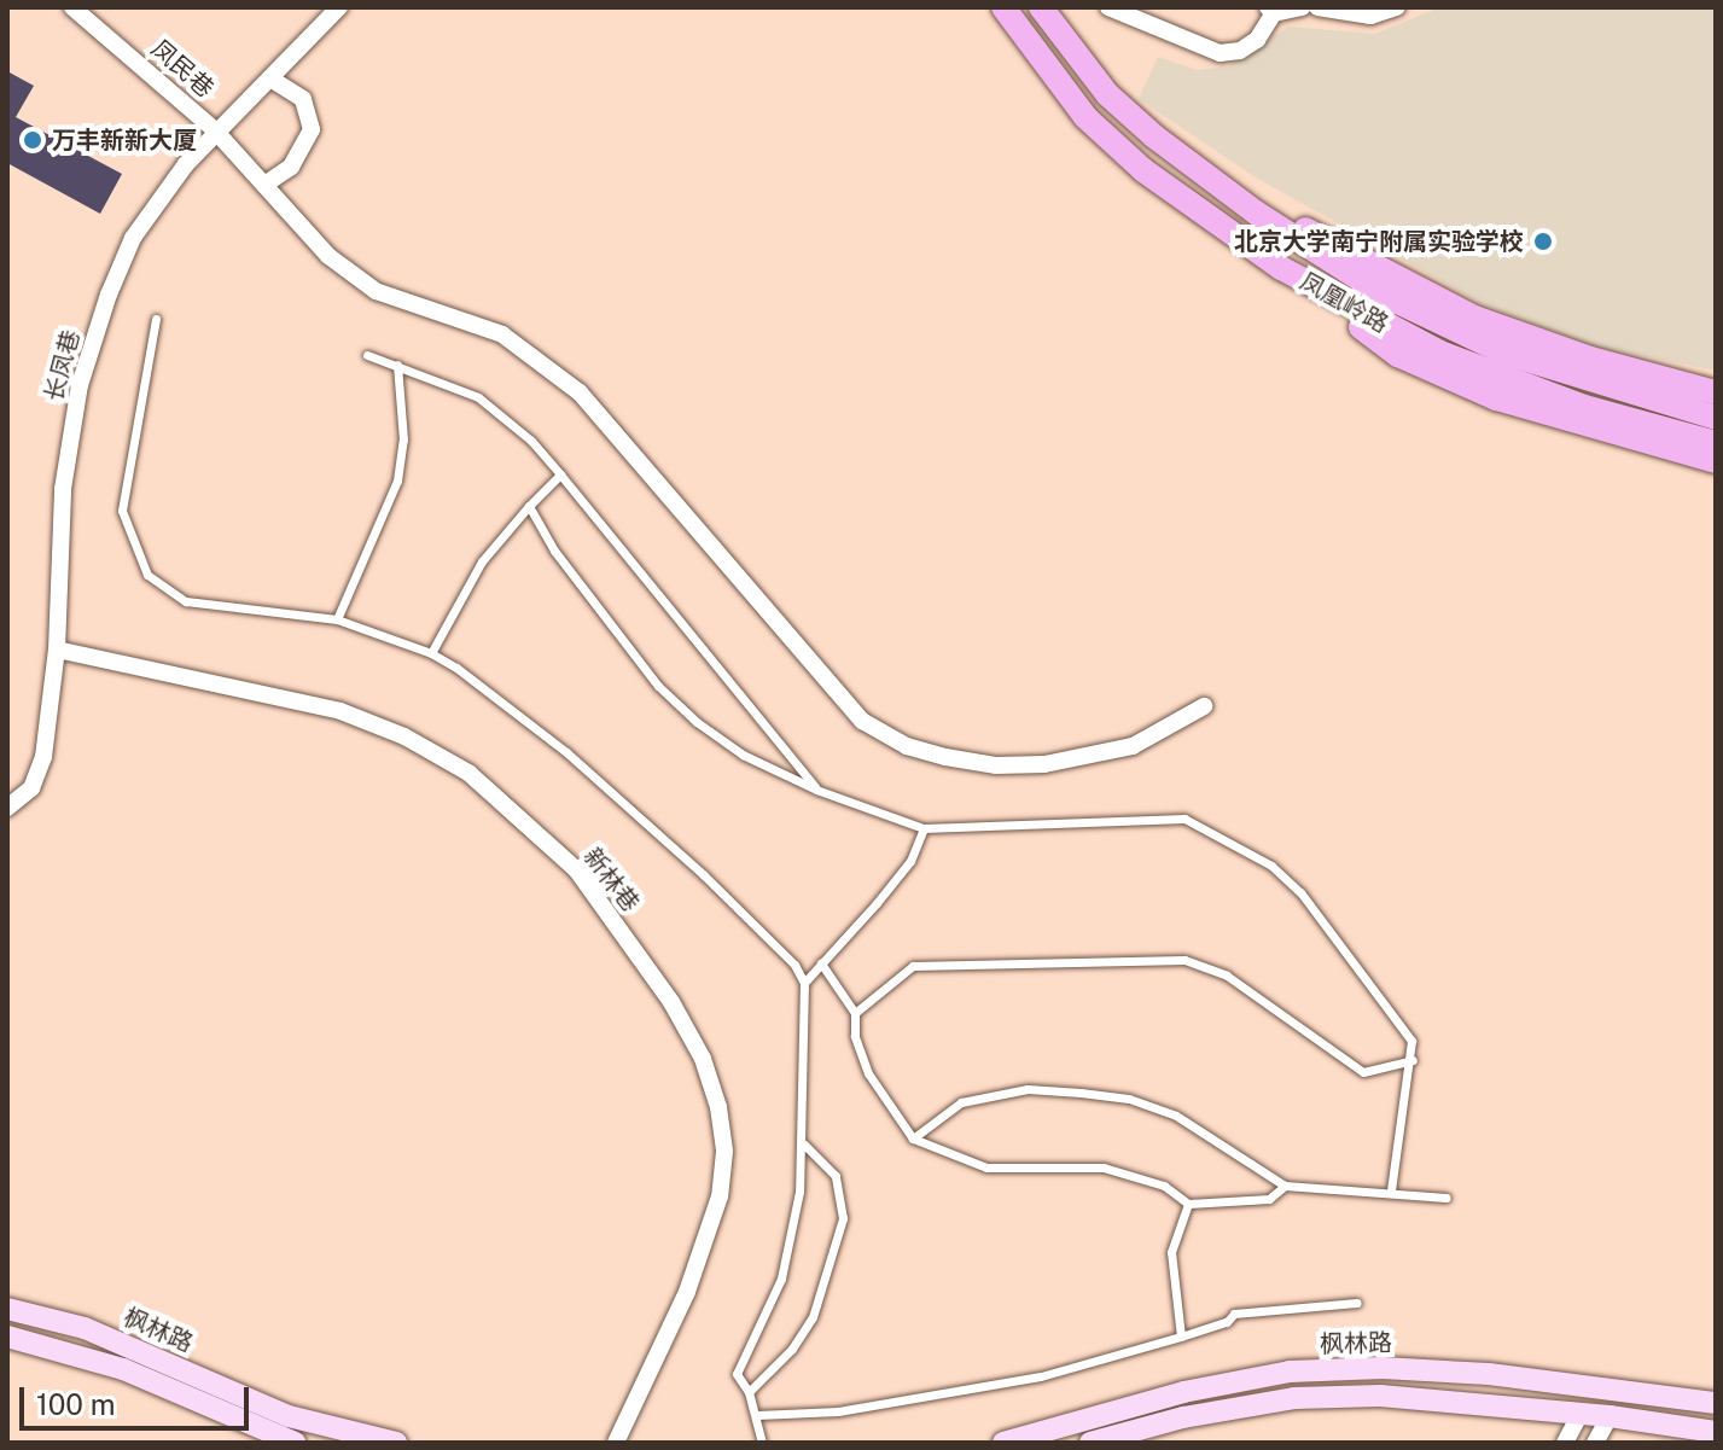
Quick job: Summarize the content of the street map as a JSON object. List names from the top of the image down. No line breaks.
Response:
{"streets":{"main road":["凤凰岭路","枫林路"],"street":["凤民巷","长凤巷","新林巷"]},"crossings":[["凤民巷","长凤巷"],["长凤巷","新林巷"]],"places":["万丰新新大厦","北京大学南宁附属实验学校"],"scale_bar":"100 m"}
